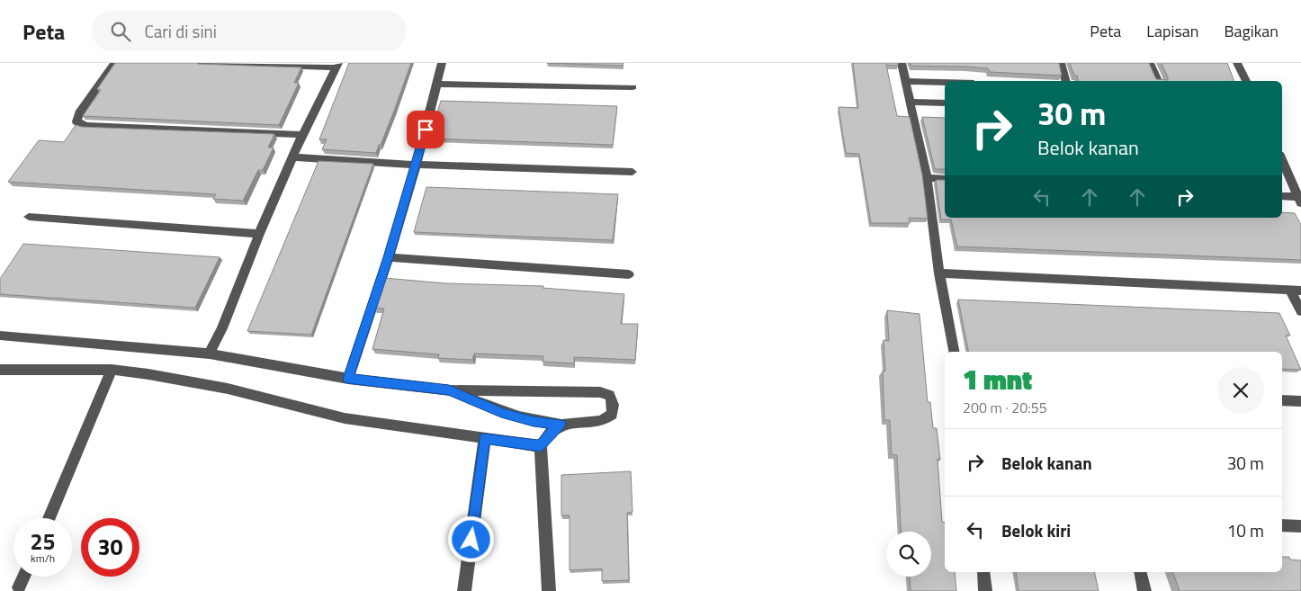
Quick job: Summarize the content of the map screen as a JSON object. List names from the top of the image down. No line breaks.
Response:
{"page":{"header":"Peta","search":"Cari di sini","nav":["Peta","Lapisan","Bagikan"],"turn":["30 m","Belok kanan"],"heading":["1 mnt","200 m · 20:55"],"list":[{"name":"Belok kanan","value":"30 m"},{"name":"Belok kiri","value":"10 m"}],"speed":"25 km/h","limit":"30"}}
